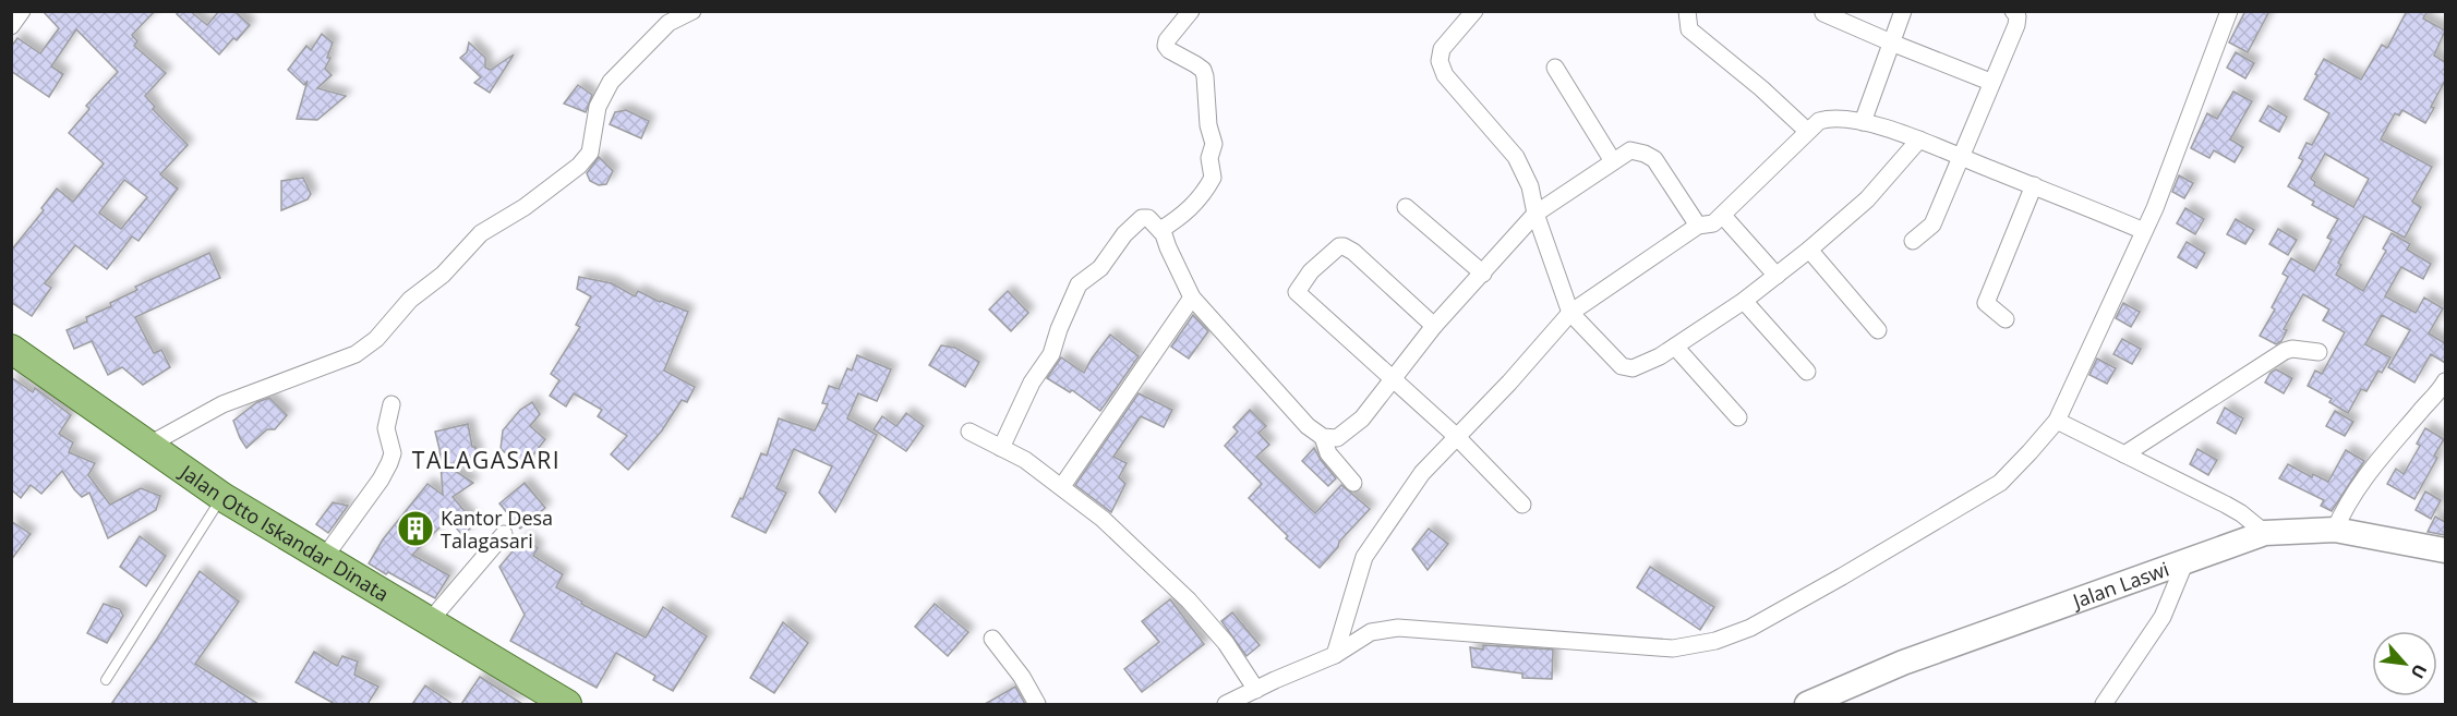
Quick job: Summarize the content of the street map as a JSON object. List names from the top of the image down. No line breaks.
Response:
{"streets":{"main road":["Jalan Otto Iskandar Dinata"],"street":["Jalan Laswi"]},"districts":["TALAGASARI"],"places":{"building":["Kantor Desa Talagasari"]},"north":"bottom right"}
